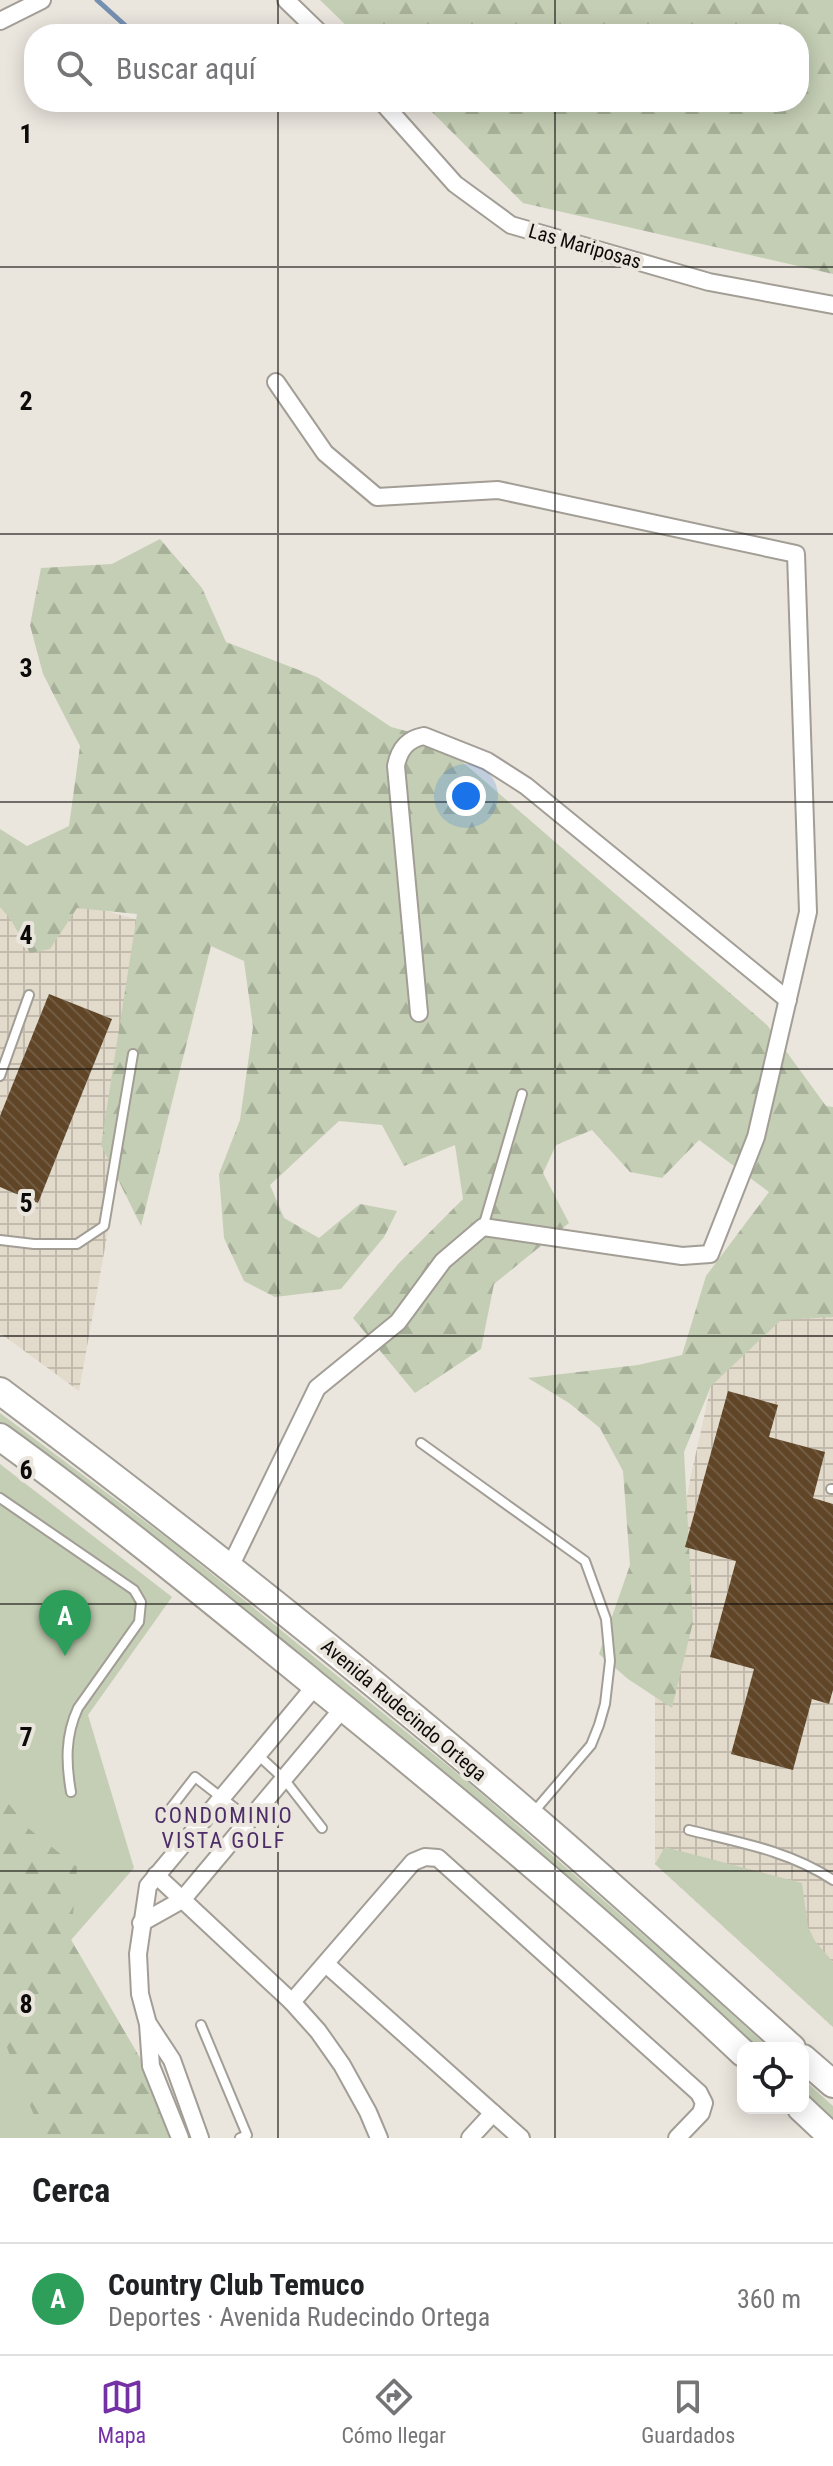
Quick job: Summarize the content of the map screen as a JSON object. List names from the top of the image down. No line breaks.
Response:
{"streets":{"main road":["Avenida Rudecindo Ortega"],"street":["Las Mariposas"]},"districts":["CONDOMINIO VISTA GOLF"],"page":{"search":"Buscar aquí","pins":"A","heading":"Cerca","list":[{"mark":"A","name":"Country Club Temuco","note":"Deportes · Avenida Rudecindo Ortega","value":"360 m"}],"nav":["Mapa","Cómo llegar","Guardados"]},"grid":{"rows":["1","2","3","4","5","6","7","8"]}}
